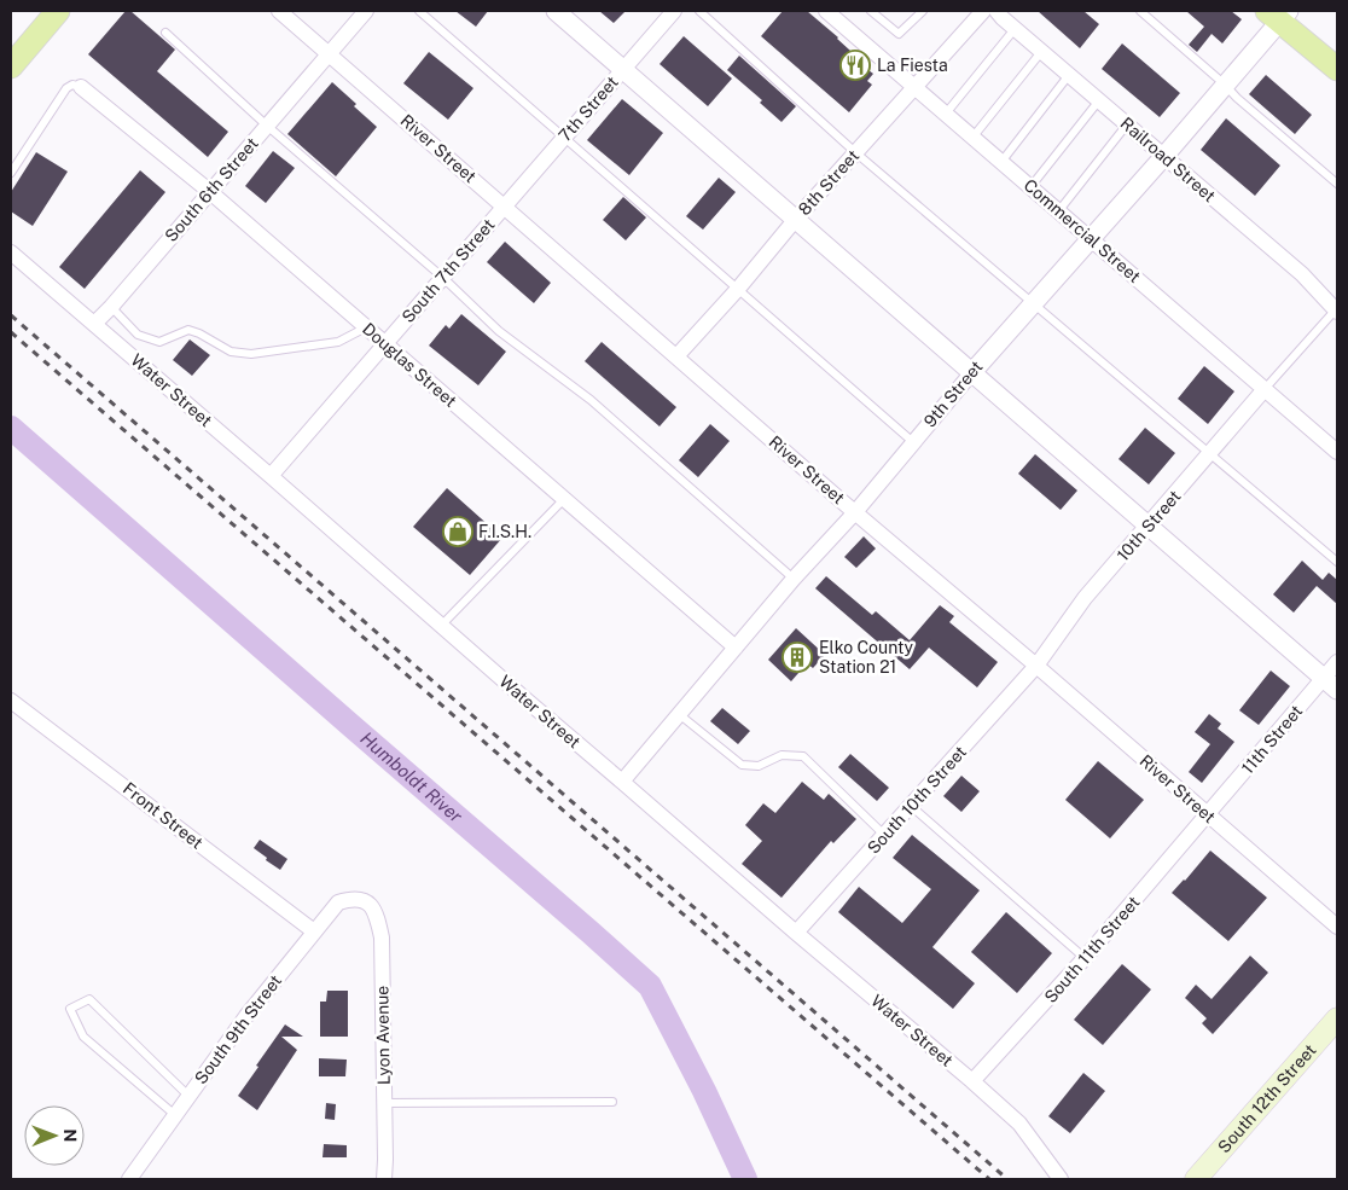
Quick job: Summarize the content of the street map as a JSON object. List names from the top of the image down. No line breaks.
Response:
{"streets":{"main road":["South 12th Street"],"street":["7th Street","River Street","Railroad Street","8th Street","South 6th Street","Commercial Street","South 7th Street","Douglas Street","Water Street","9th Street","10th Street","11th Street","South 10th Street","Front Street","South 11th Street","South 9th Street","Lyon Avenue"]},"crossings":[["7th Street","River Street"],["7th Street","South 7th Street"],["River Street","8th Street"],["River Street","South 6th Street"],["River Street","South 7th Street"],["River Street","9th Street"],["River Street","10th Street"],["River Street","11th Street"],["River Street","South 10th Street"],["River Street","South 11th Street"],["Railroad Street","9th Street"],["8th Street","Commercial Street"],["South 6th Street","Douglas Street"],["South 6th Street","Water Street"],["Commercial Street","9th Street"],["Commercial Street","10th Street"],["South 7th Street","Douglas Street"],["South 7th Street","Water Street"],["Douglas Street","9th Street"],["Water Street","9th Street"],["Water Street","South 10th Street"],["Water Street","South 11th Street"],["10th Street","South 10th Street"],["11th Street","South 11th Street"],["Front Street","South 9th Street"],["South 9th Street","Lyon Avenue"]],"water":["Humboldt River"],"places":{"restaurant":["La Fiesta"],"shop":["F.I.S.H."],"building":["Elko County Station 21"]},"north":"right"}
